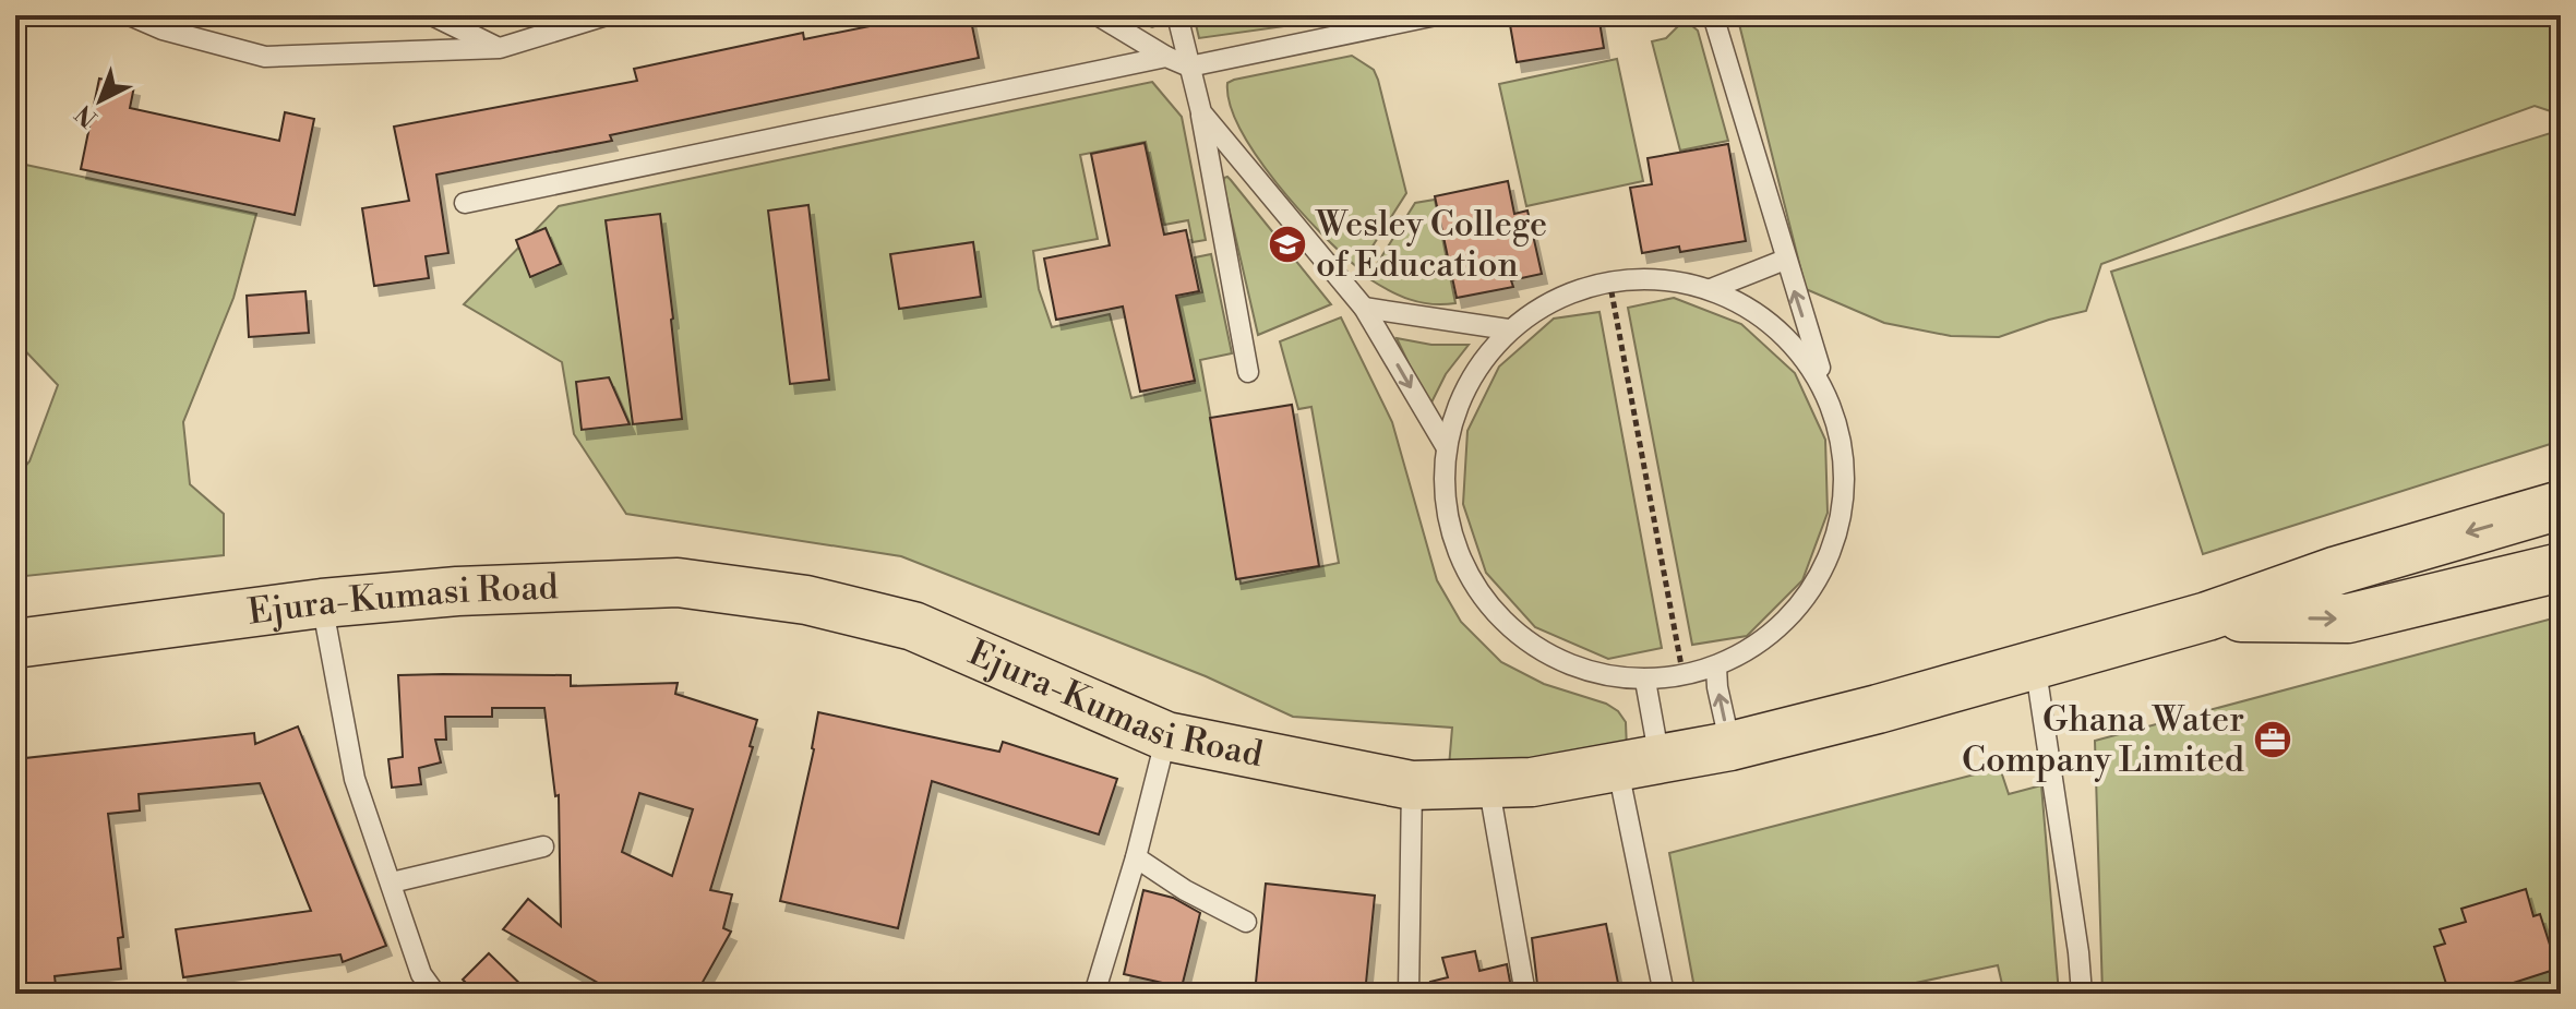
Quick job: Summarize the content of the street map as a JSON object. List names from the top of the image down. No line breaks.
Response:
{"streets":{"main road":["Ejura-Kumasi Road"]},"places":{"school or university":["Wesley College of Education"],"office":["Ghana Water Company Limited"]},"north":"bottom left"}
